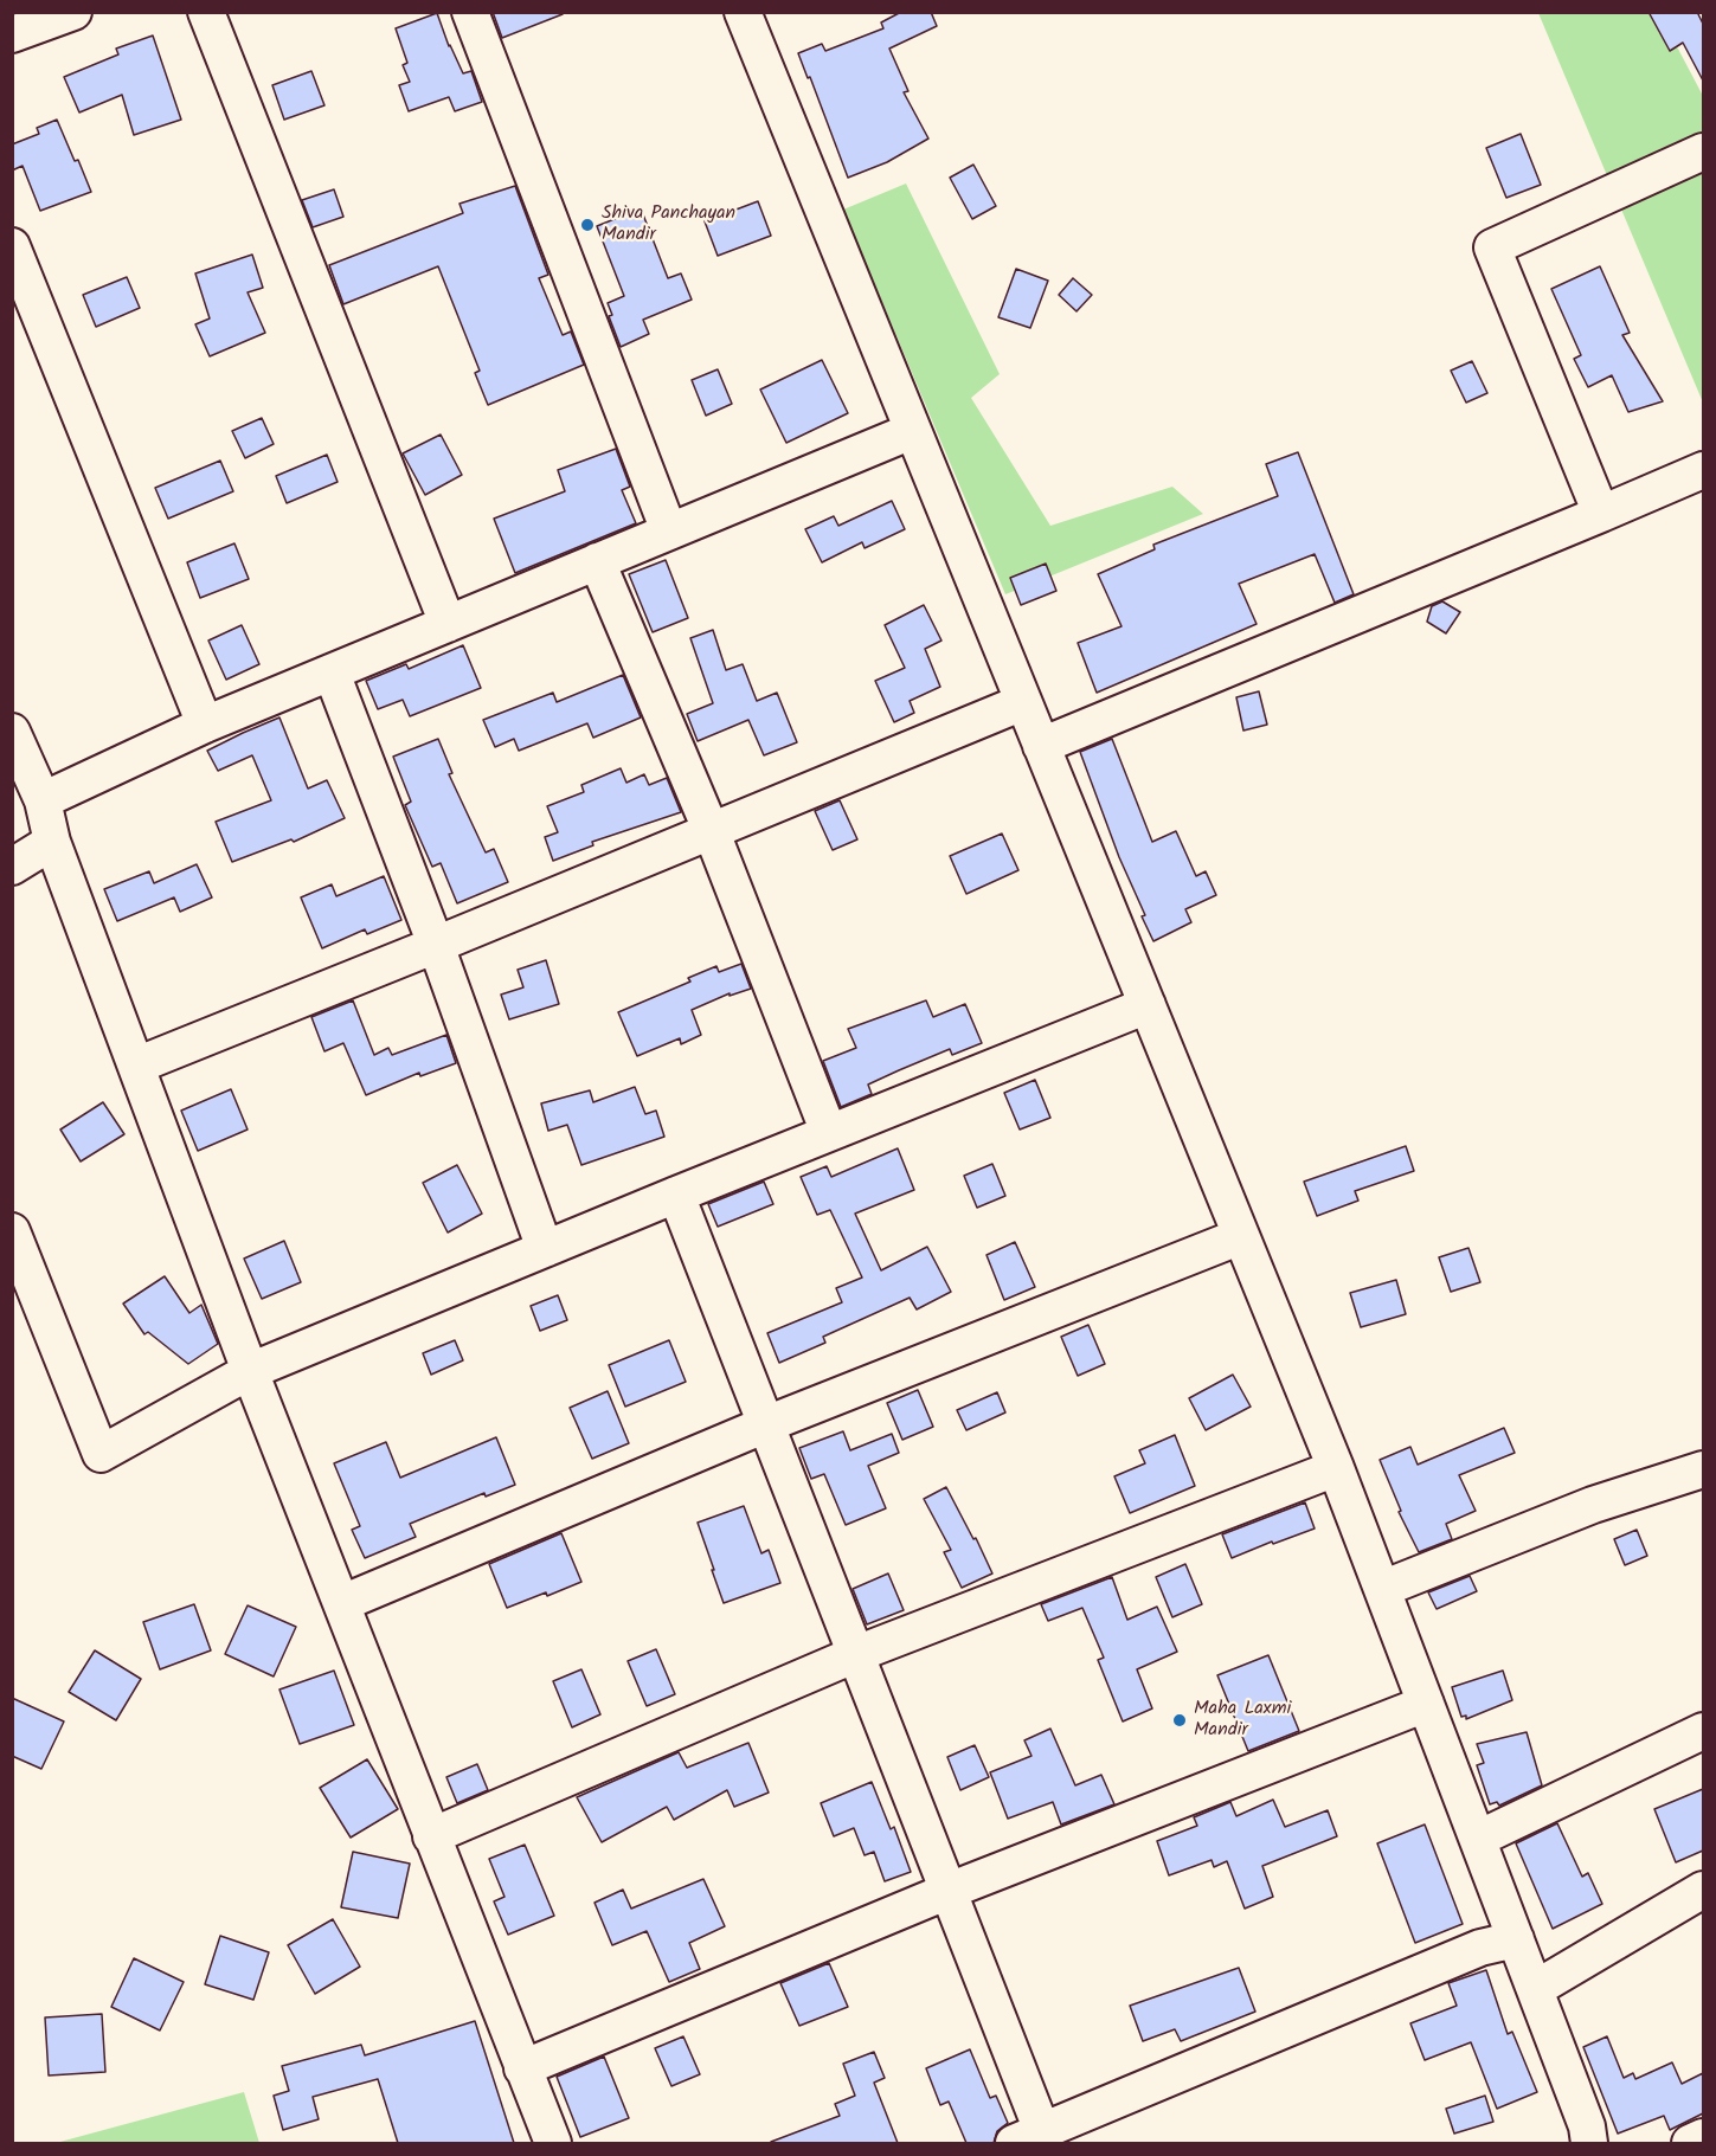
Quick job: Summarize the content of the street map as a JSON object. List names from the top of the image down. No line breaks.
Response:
{"places":["Shiva Panchayan Mandir","Maha Laxmi Mandir"]}
